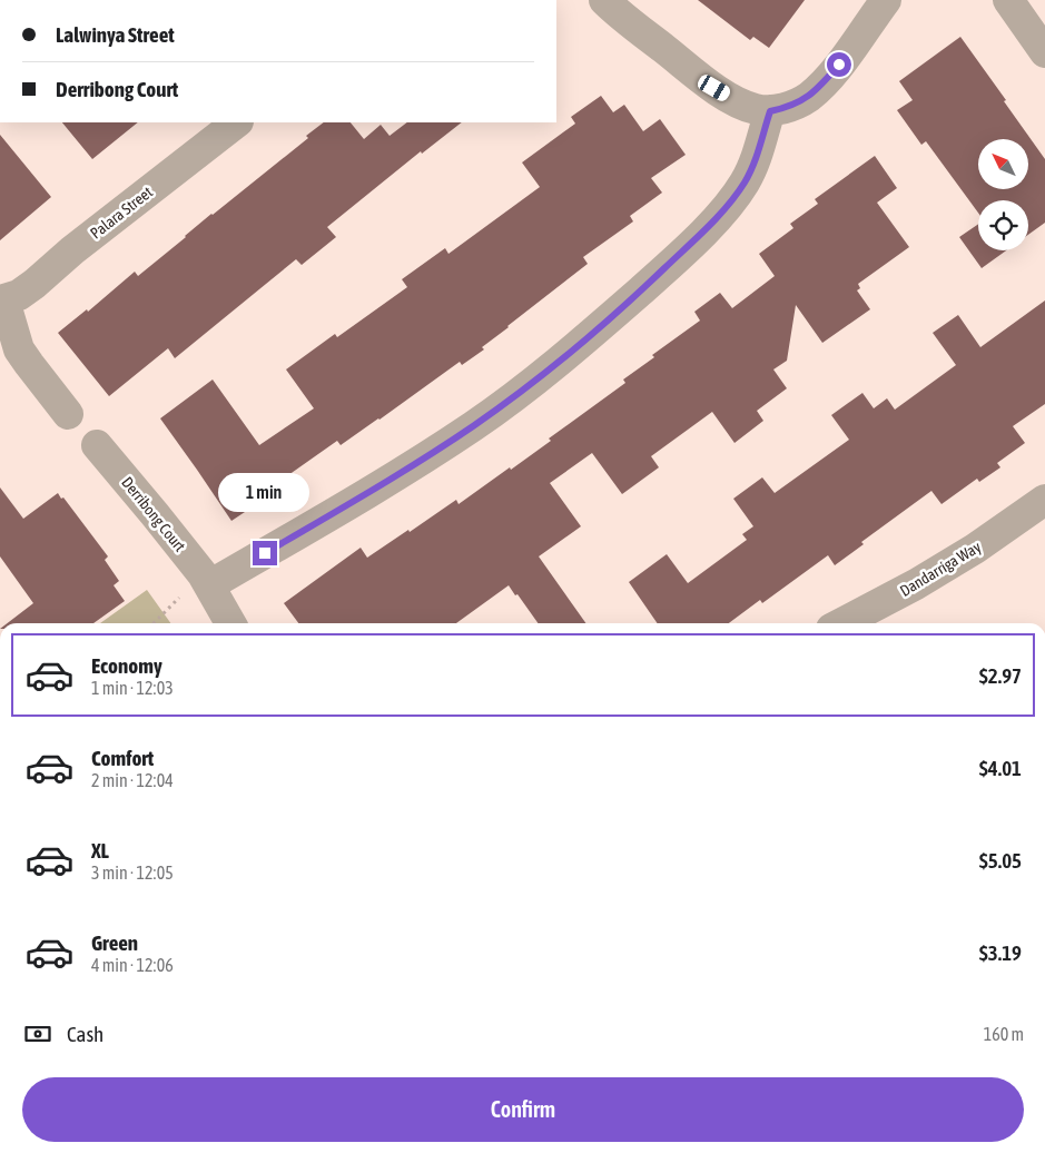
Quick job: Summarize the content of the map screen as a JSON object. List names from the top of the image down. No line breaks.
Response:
{"streets":{"street":["Palara Street","Derribong Court","Dandarriga Way"]},"north":"top left","page":{"banner":["Lalwinya Street","Derribong Court"],"bubble":"1 min","list":[{"name":"Economy","note":"1 min · 12:03","value":"$2.97"},{"name":"Comfort","note":"2 min · 12:04","value":"$4.01"},{"name":"XL","note":"3 min · 12:05","value":"$5.05"},{"name":"Green","note":"4 min · 12:06","value":"$3.19"}],"pay":["Cash","160 m"],"buttons":"Confirm"}}
